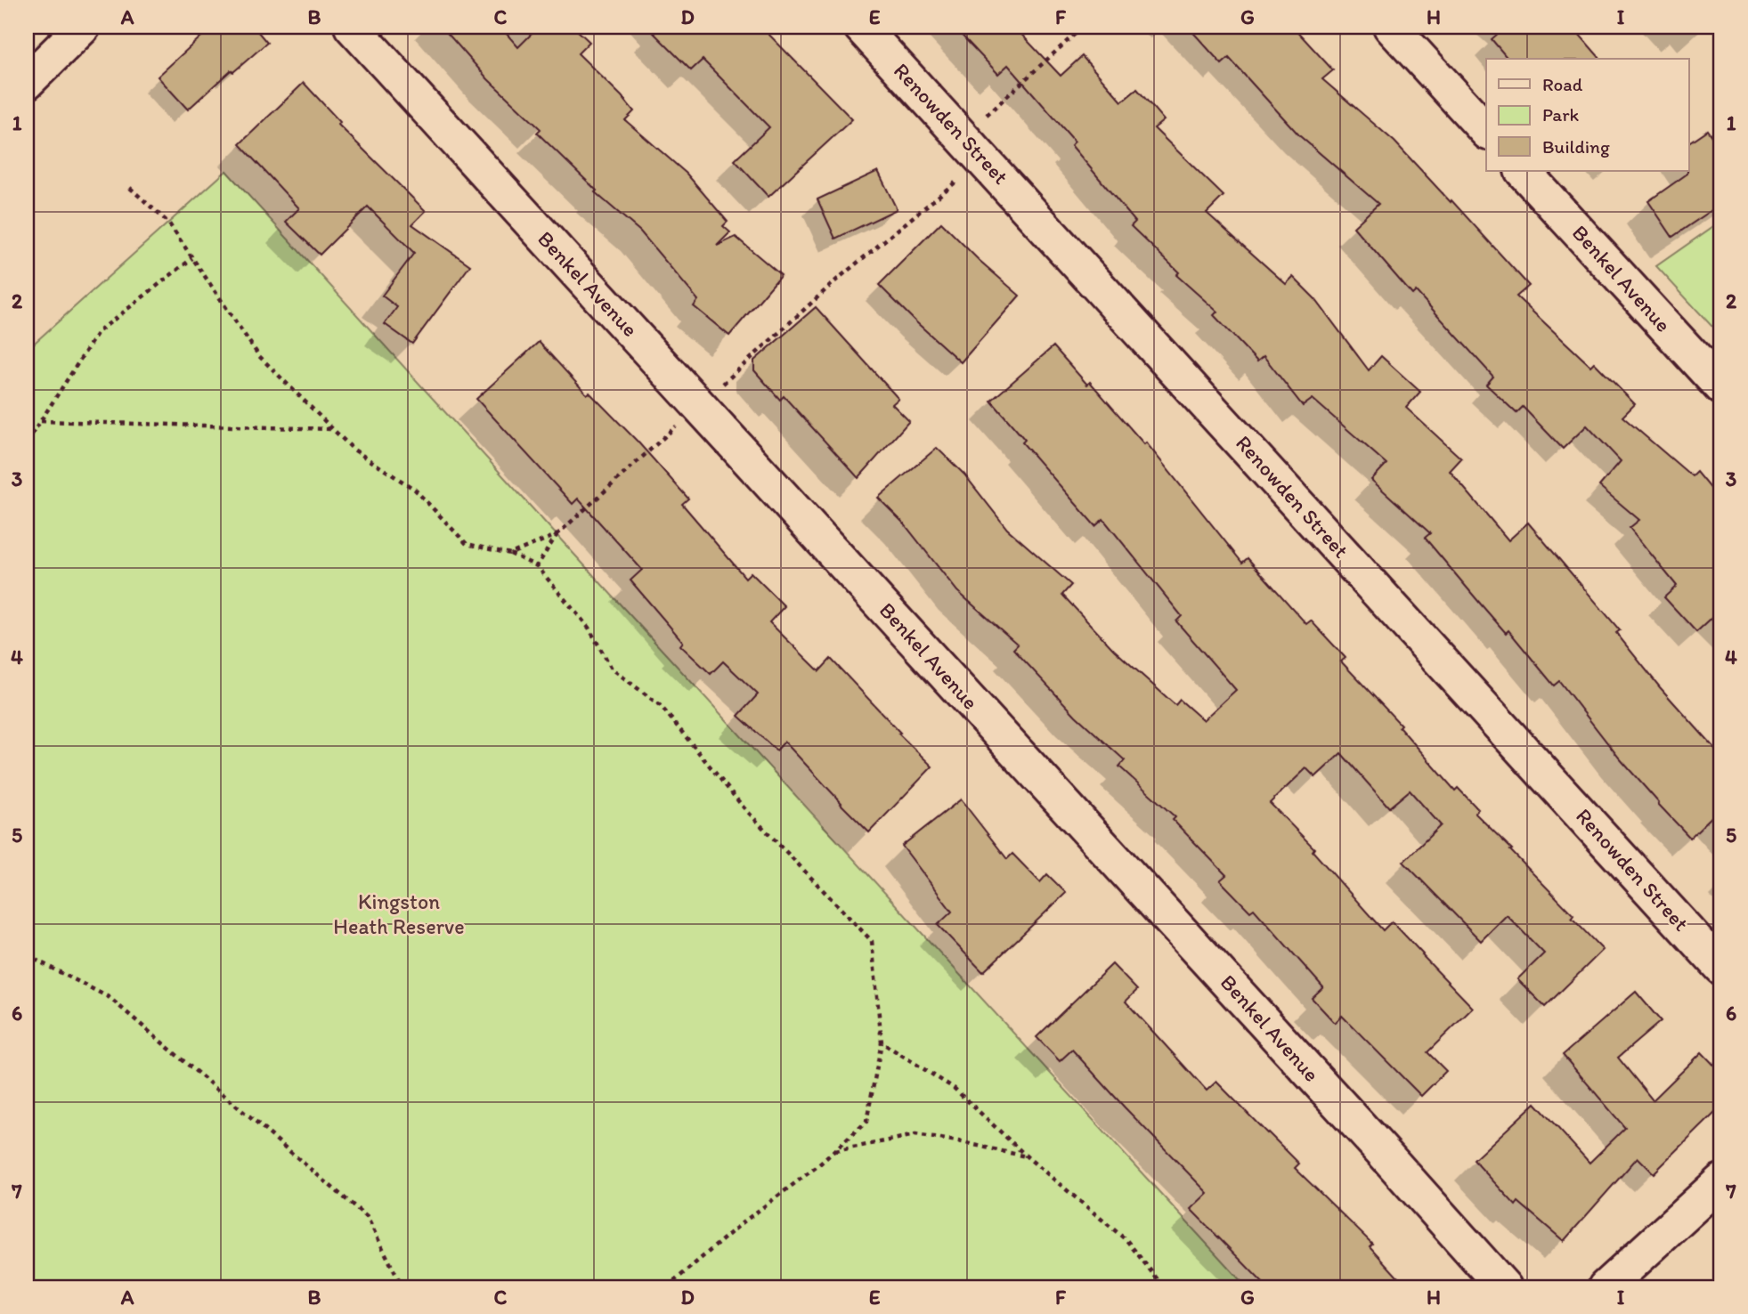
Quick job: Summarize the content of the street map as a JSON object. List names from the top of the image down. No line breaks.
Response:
{"streets":{"street":["Renowden Street","Benkel Avenue"]},"parks":["Kingston Heath Reserve"],"legend":["Road","Park","Building"],"grid":{"columns":["A","B","C","D","E","F","G","H","I"],"rows":["1","2","3","4","5","6","7"]}}
